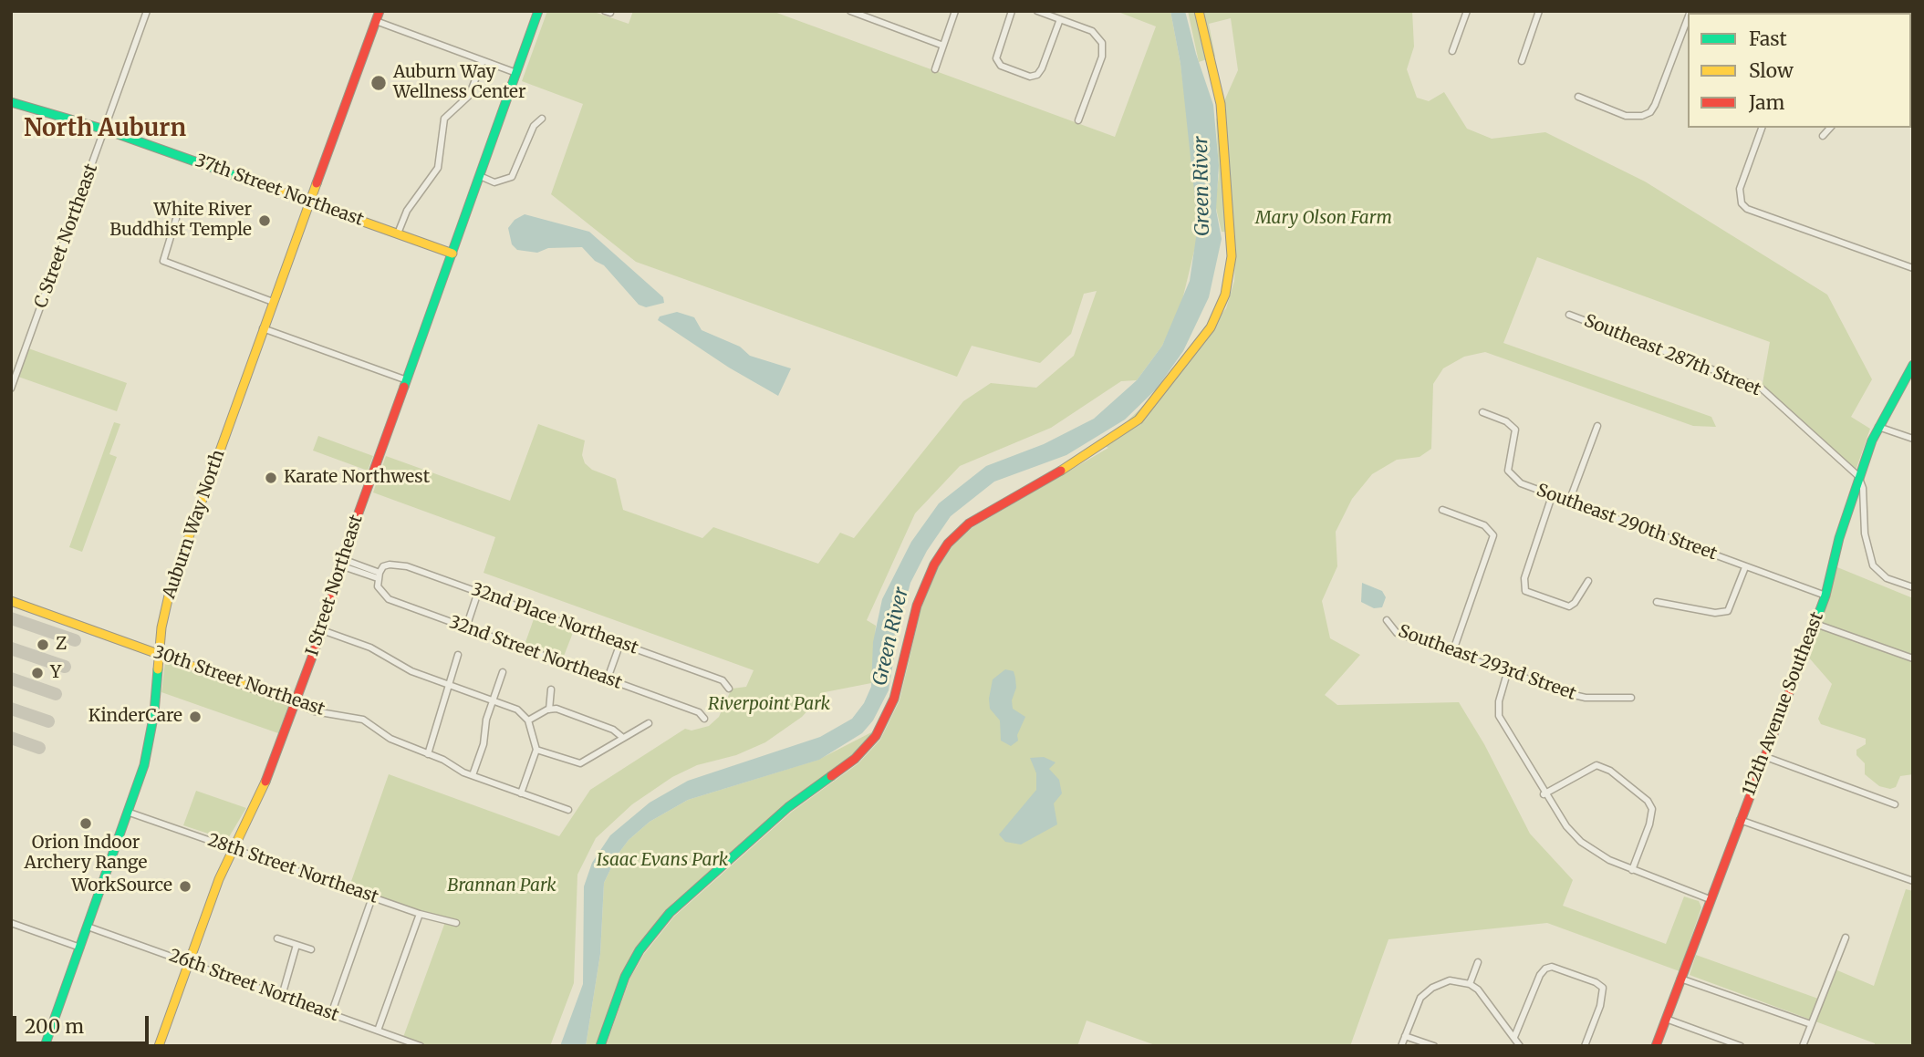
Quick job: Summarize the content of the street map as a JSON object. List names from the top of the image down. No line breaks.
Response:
{"streets":{"street":["37th Street Northeast","C Street Northeast","Southeast 287th Street","Southeast 290th Street","Auburn Way North","I Street Northeast","32nd Place Northeast","32nd Street Northeast","Southeast 293rd Street","30th Street Northeast","112th Avenue Southeast","28th Street Northeast","26th Street Northeast"]},"crossings":[["37th Street Northeast","C Street Northeast"],["37th Street Northeast","Auburn Way North"],["37th Street Northeast","I Street Northeast"],["Southeast 287th Street","112th Avenue Southeast"],["Southeast 290th Street","112th Avenue Southeast"],["Auburn Way North","30th Street Northeast"],["Auburn Way North","28th Street Northeast"],["Auburn Way North","26th Street Northeast"],["I Street Northeast","30th Street Northeast"],["I Street Northeast","28th Street Northeast"],["I Street Northeast","26th Street Northeast"],["32nd Place Northeast","32nd Street Northeast"]],"districts":["North Auburn"],"water":["Green River"],"parks":["Mary Olson Farm","Riverpoint Park","Isaac Evans Park","Brannan Park"],"places":["Auburn Way Wellness Center","White River Buddhist Temple","Karate Northwest","Z","Y","KinderCare","Orion Indoor Archery Range","WorkSource"],"legend":["Fast","Slow","Jam"],"scale_bar":"200 m"}
